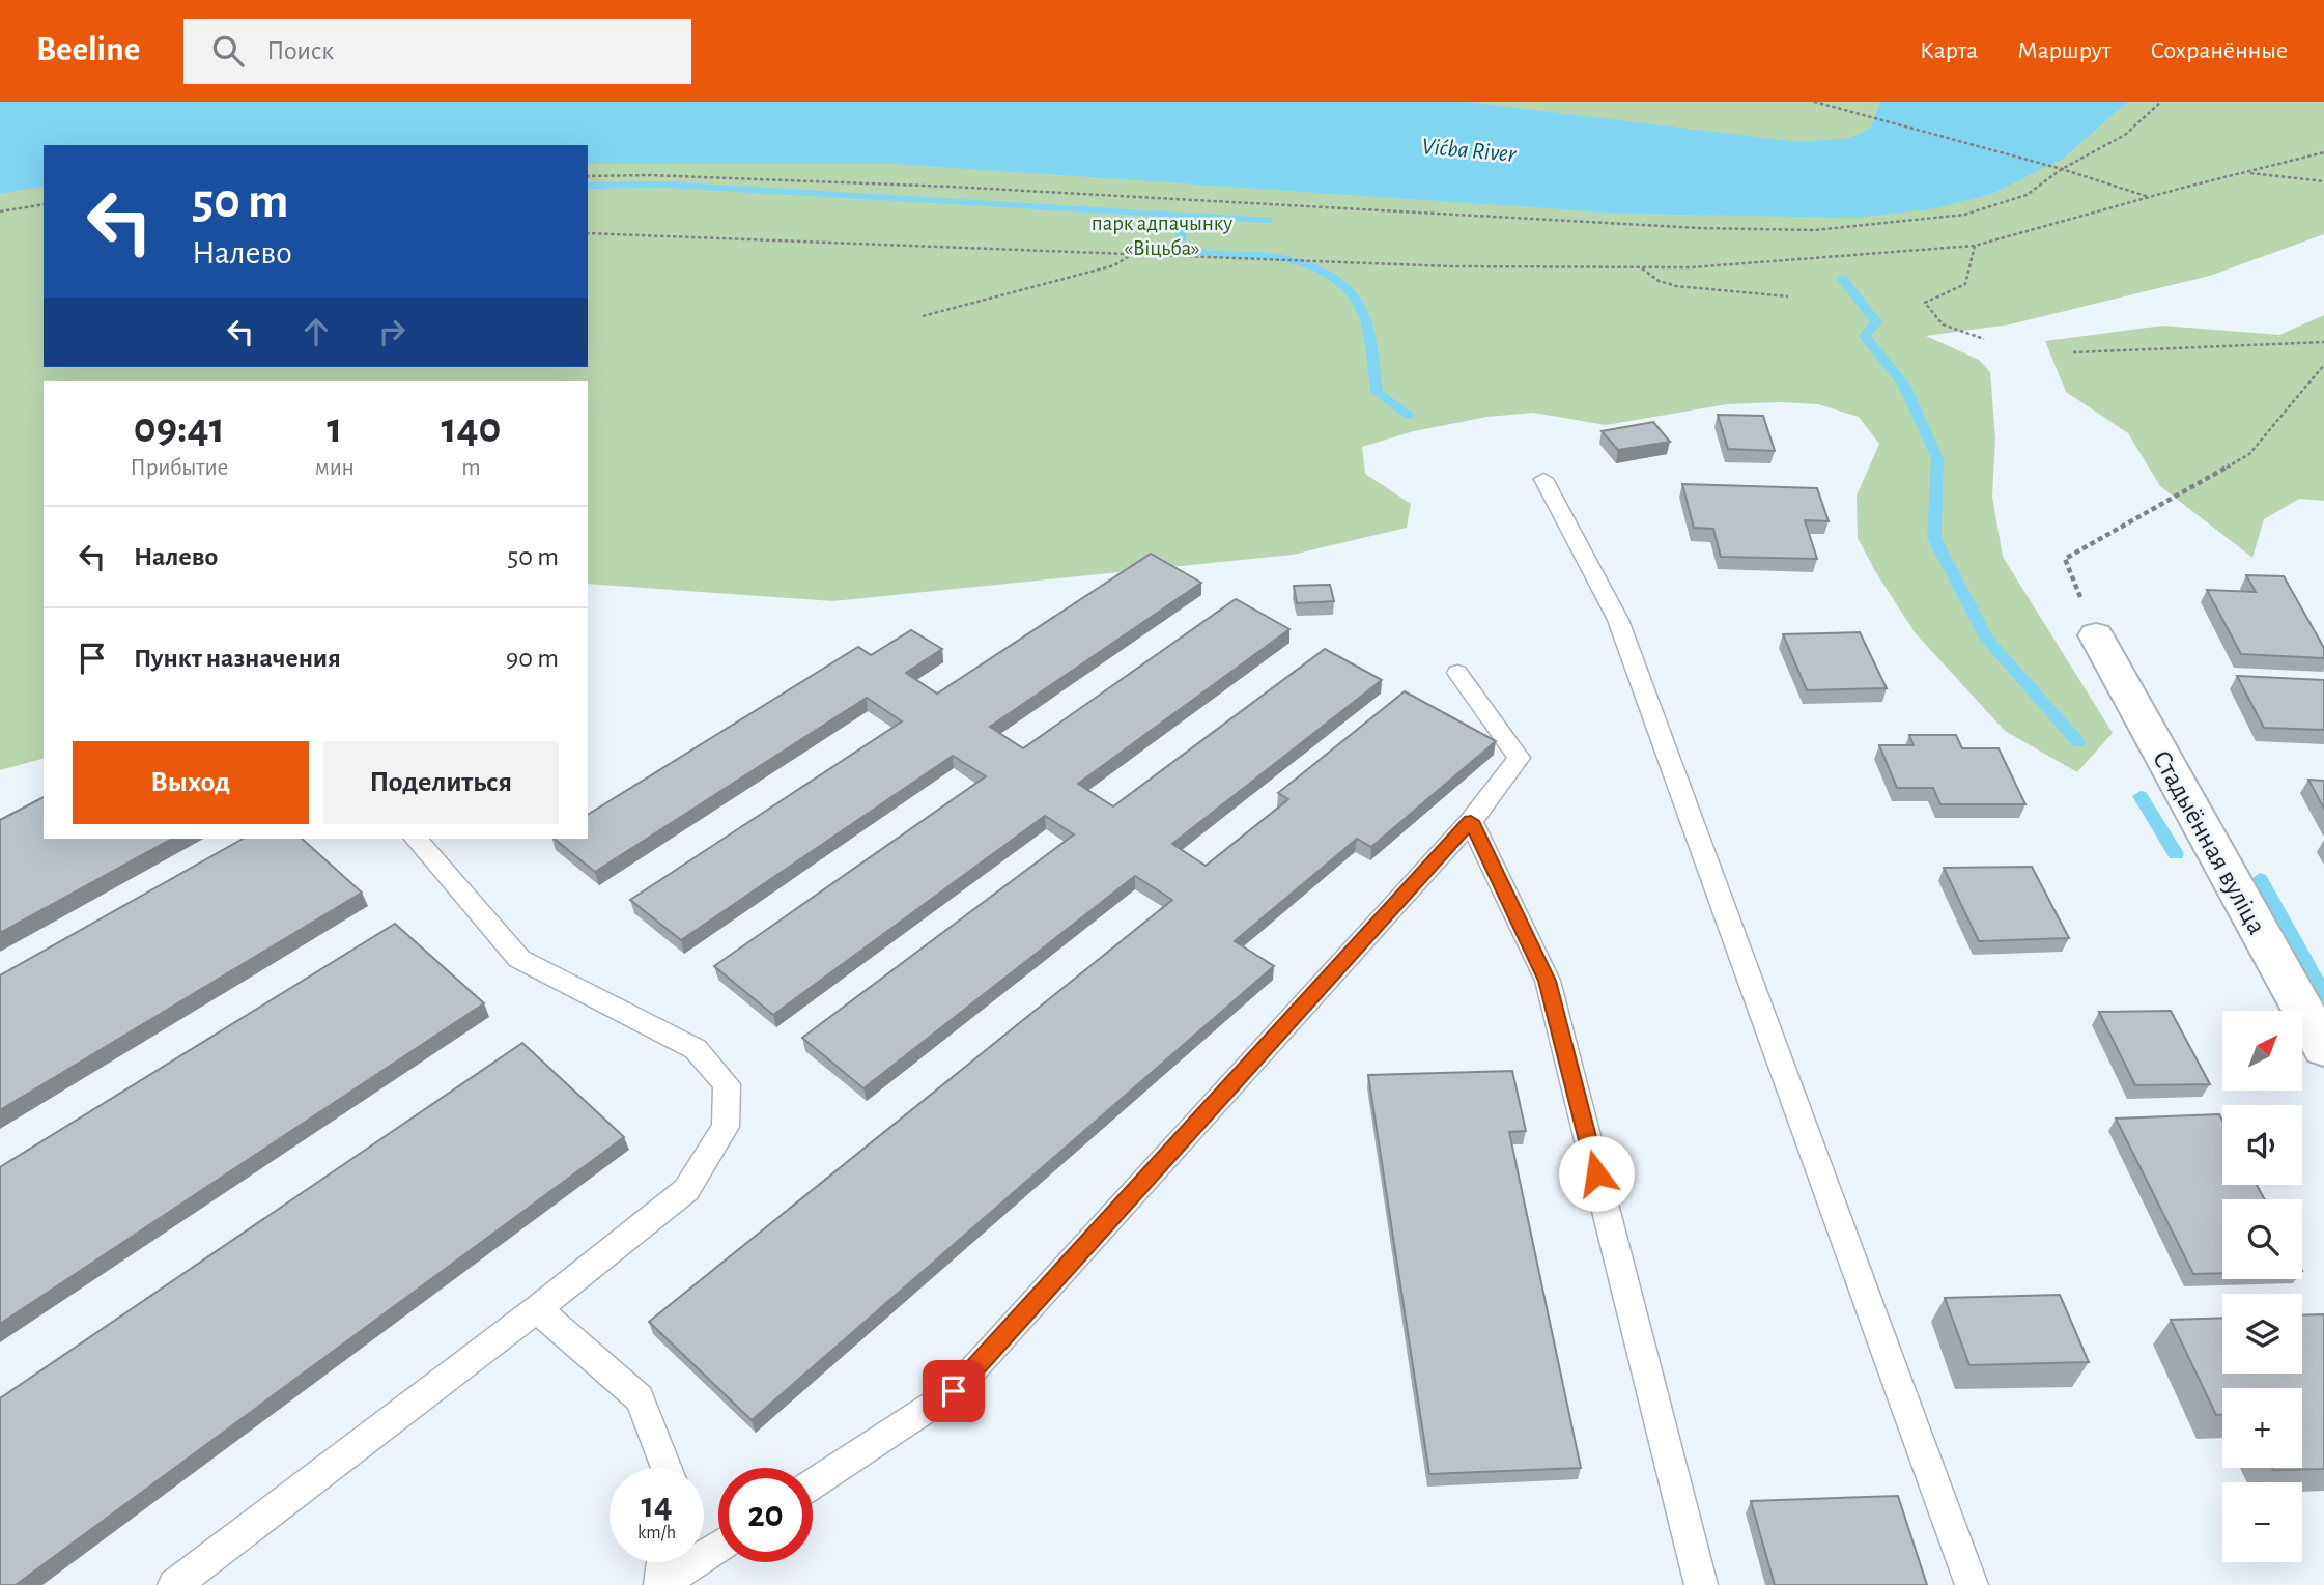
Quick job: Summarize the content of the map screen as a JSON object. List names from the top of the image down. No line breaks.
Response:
{"streets":{"street":["Стадыённая вуліца"]},"water":["Vićba River"],"parks":["парк адпачынку «Віцьба»"],"north":"top right","page":{"header":"Beeline","search":"Поиск","nav":["Карта","Маршрут","Сохранённые"],"turn":["50 m","Налево"],"eta":["09:41","Прибытие","1","мин","140","m"],"list":[{"name":"Налево","value":"50 m"},{"name":"Пункт назначения","value":"90 m"}],"buttons":["Выход","Поделиться"],"map_buttons":["+","−"],"speed":"14 km/h","limit":"20"}}
